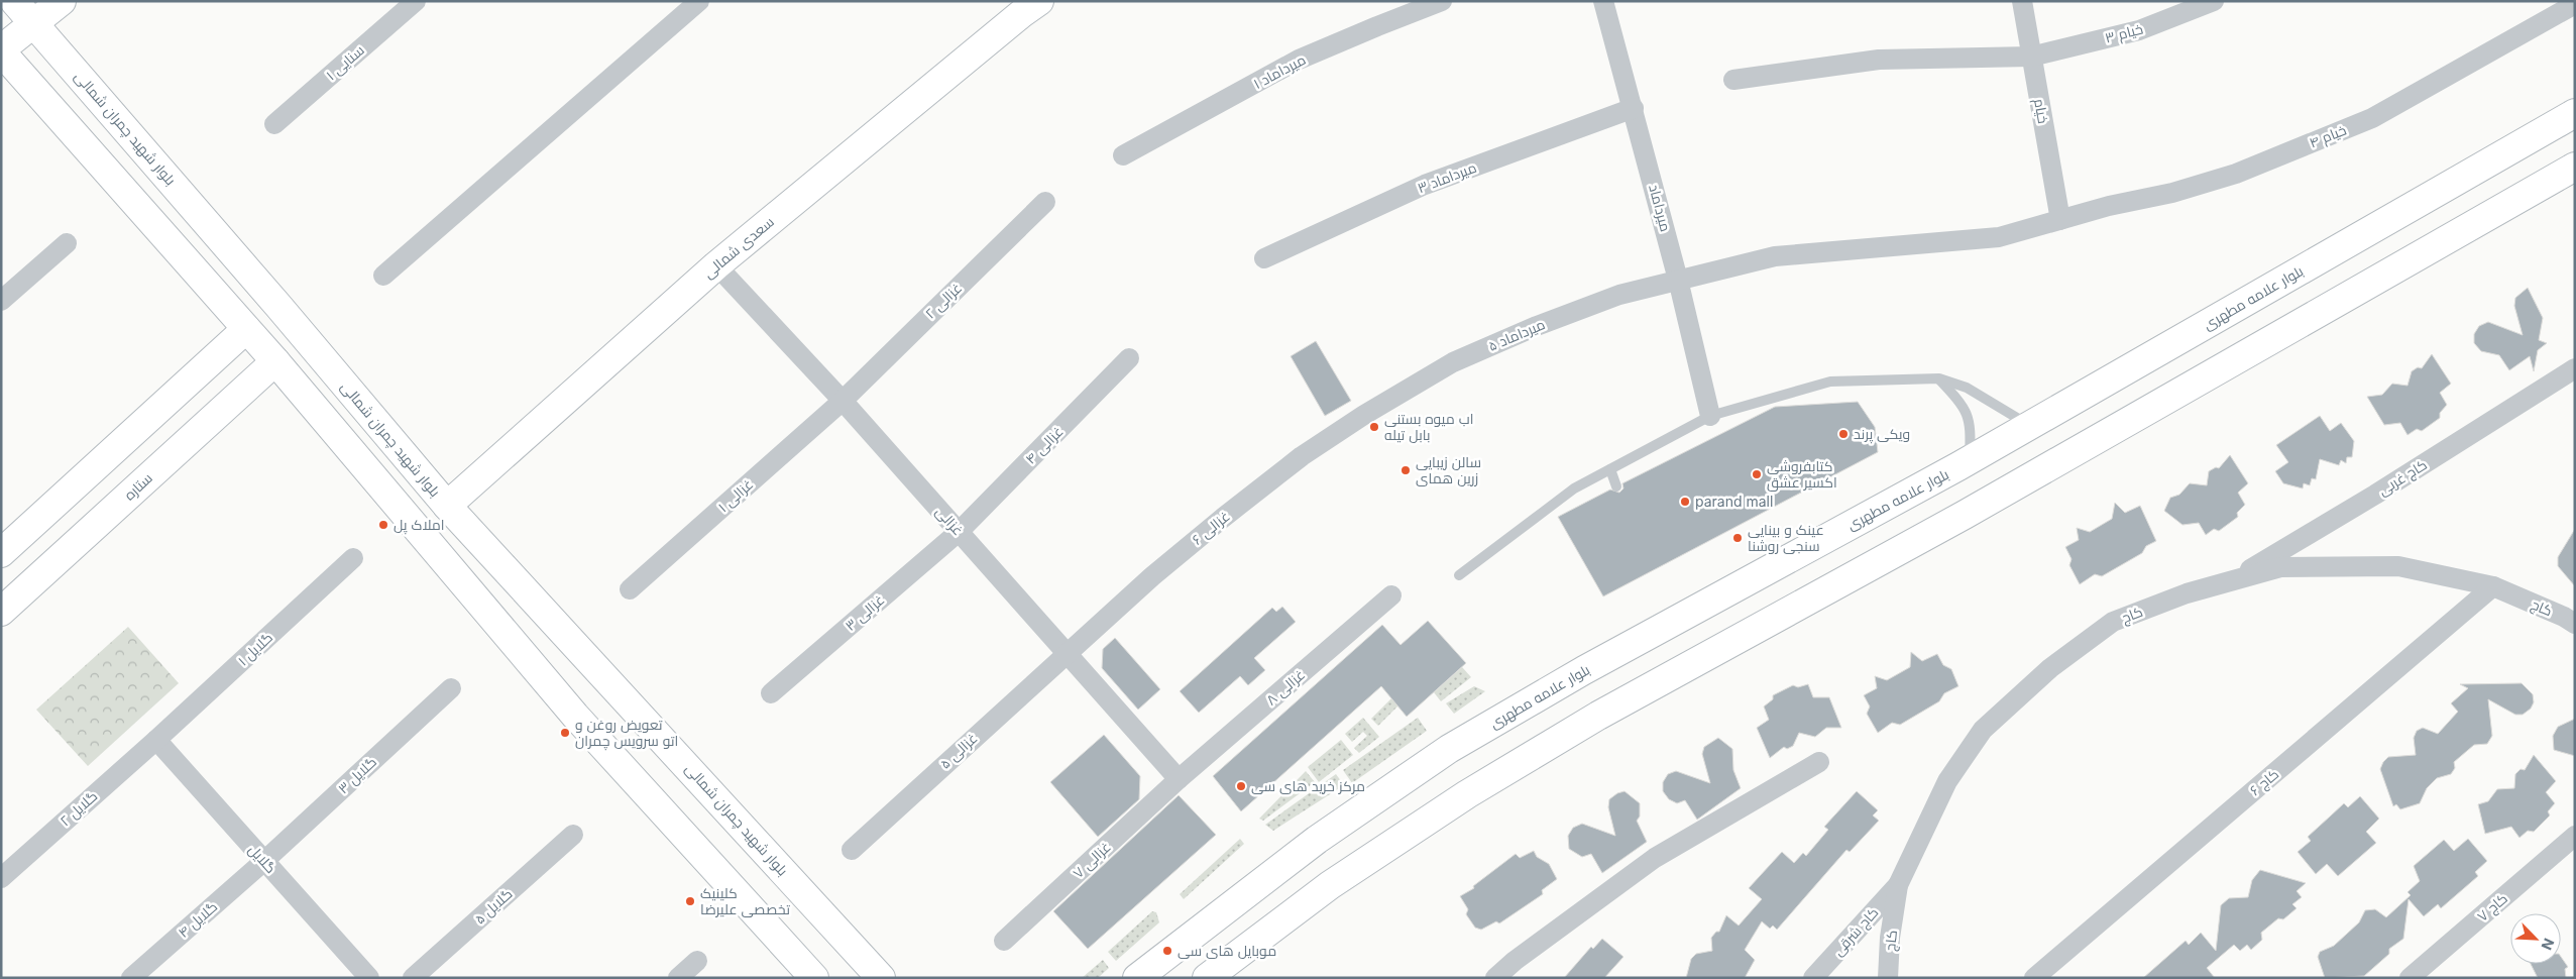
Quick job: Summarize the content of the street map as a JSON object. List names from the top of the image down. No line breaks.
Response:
{"streets":{"main road":["بلوار شهید چمران شمالی","سعدی شمالی","بلوار علامه مطهری","ستاره"],"street":["خیام ۳","سنایی ۱","میرداماد ۱","خیام","خیام ۴","میرداماد ۳","میرداماد","غزالی ۲","میرداماد ۵","غزالی ۴","کاج غربی","غزالی ۱","غزالی","غزالی ۶","کاج","غزالی ۳","گلایل ۱","غزالی ۸","غزالی ۵","گلایل ۳","کاج ۶","گلایل ۲","گلایل","غزالی ۷","گلایل ۵","کاج ۷","گلایل ۴","کاج شرقی"]},"crossings":[["خیام ۳","خیام"],["خیام","خیام ۴"],["بلوار شهید چمران شمالی","سعدی شمالی"],["خیام ۴","میرداماد"],["خیام ۴","میرداماد ۵"],["میرداماد ۳","میرداماد"],["میرداماد","میرداماد ۵"],["سعدی شمالی","غزالی"],["غزالی ۲","غزالی ۱"],["غزالی ۲","غزالی"],["میرداماد ۵","غزالی ۶"],["غزالی ۴","غزالی"],["غزالی ۴","غزالی ۳"],["کاج غربی","کاج"],["غزالی ۱","غزالی"],["غزالی","غزالی ۶"],["غزالی","غزالی ۳"],["غزالی","غزالی ۸"],["غزالی","غزالی ۵"],["غزالی","غزالی ۷"],["غزالی ۶","غزالی ۵"],["کاج","کاج ۶"],["کاج","کاج شرقی"],["گلایل ۱","گلایل ۲"],["گلایل ۱","گلایل"],["غزالی ۸","غزالی ۷"],["گلایل ۳","گلایل"],["گلایل ۳","گلایل ۴"],["گلایل ۲","گلایل"],["گلایل","گلایل ۴"]],"places":["اب میوه بستنی بابل تیله","ویکی پرند","سالن زیبایی زرین همای","کتابفروشی اکسیر عشق","parand mall","املاک پل","عینک و بینایی سنجی روشنا","تعویض روغن و اتو سرویس چمران","مرکز خرید های سی","کلینیک تخصصی علیرضا","موبایل های سی"],"north":"bottom right"}
